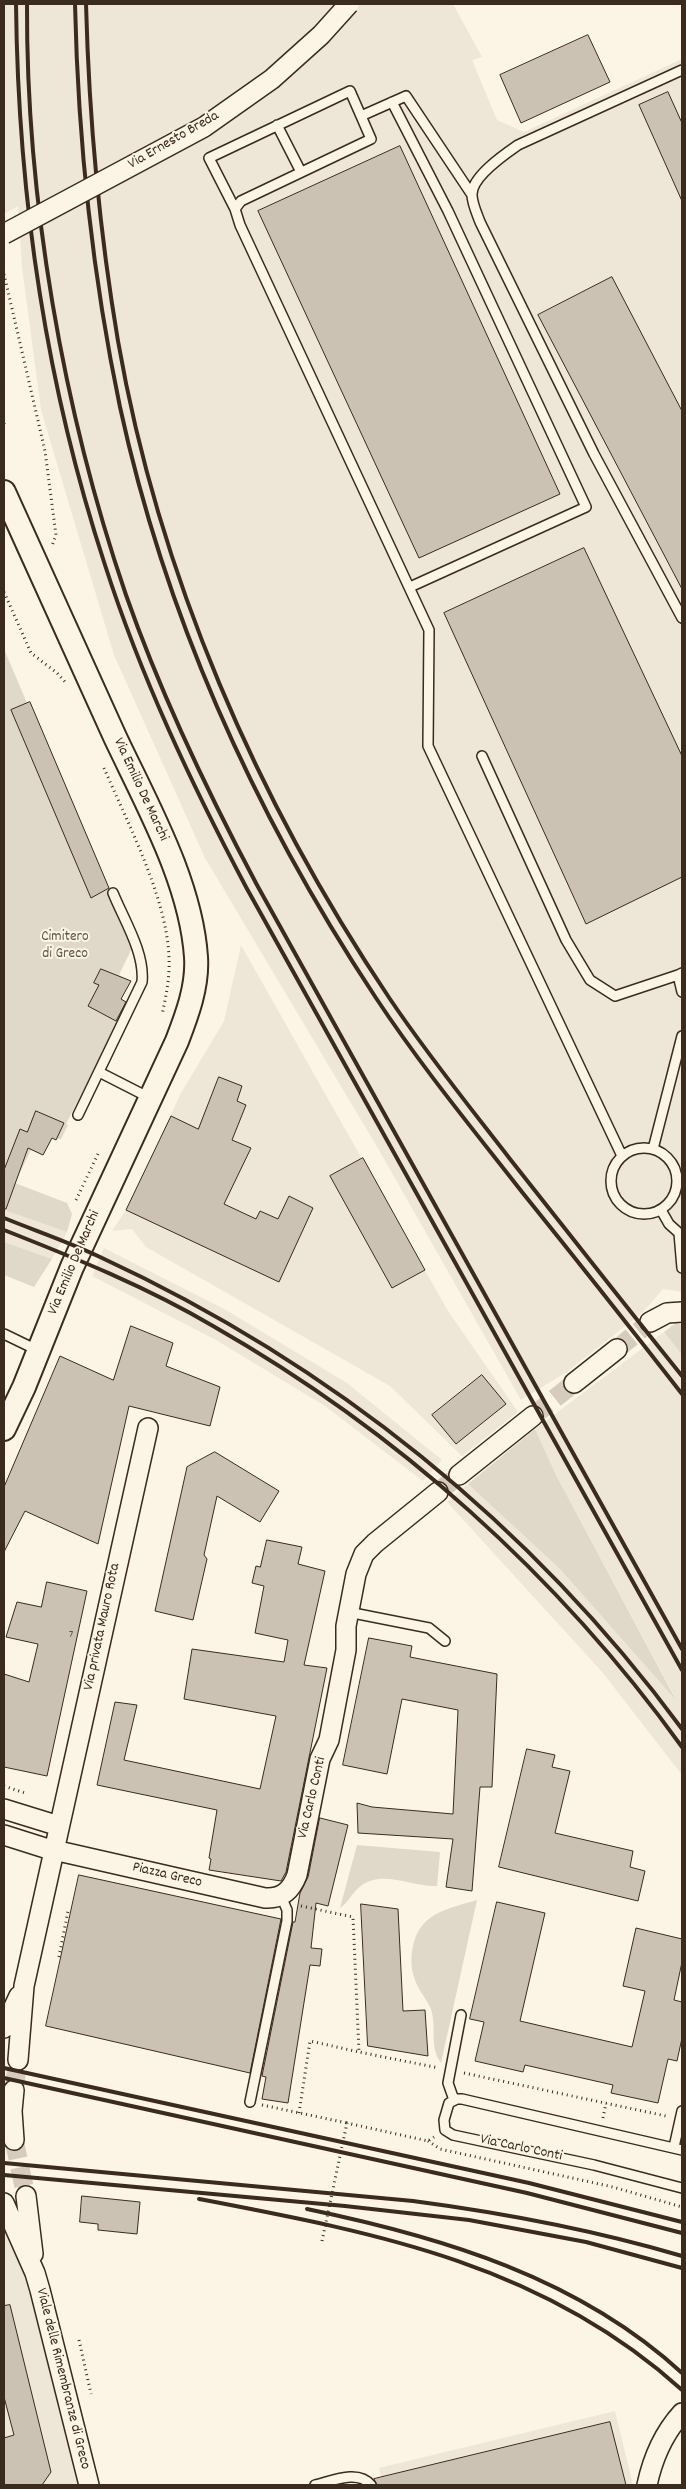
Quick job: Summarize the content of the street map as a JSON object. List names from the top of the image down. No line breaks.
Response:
{"streets":{"street":["Via Ernesto Breda","Via Emilio De Marchi","Via privata Mauro Rota","Via Carlo Conti","Piazza Greco","Viale delle Rimembranze di Greco"]},"crossings":[["Via Carlo Conti","Piazza Greco"]],"parks":["Cimitero di Greco"],"house_numbers":["7"]}
